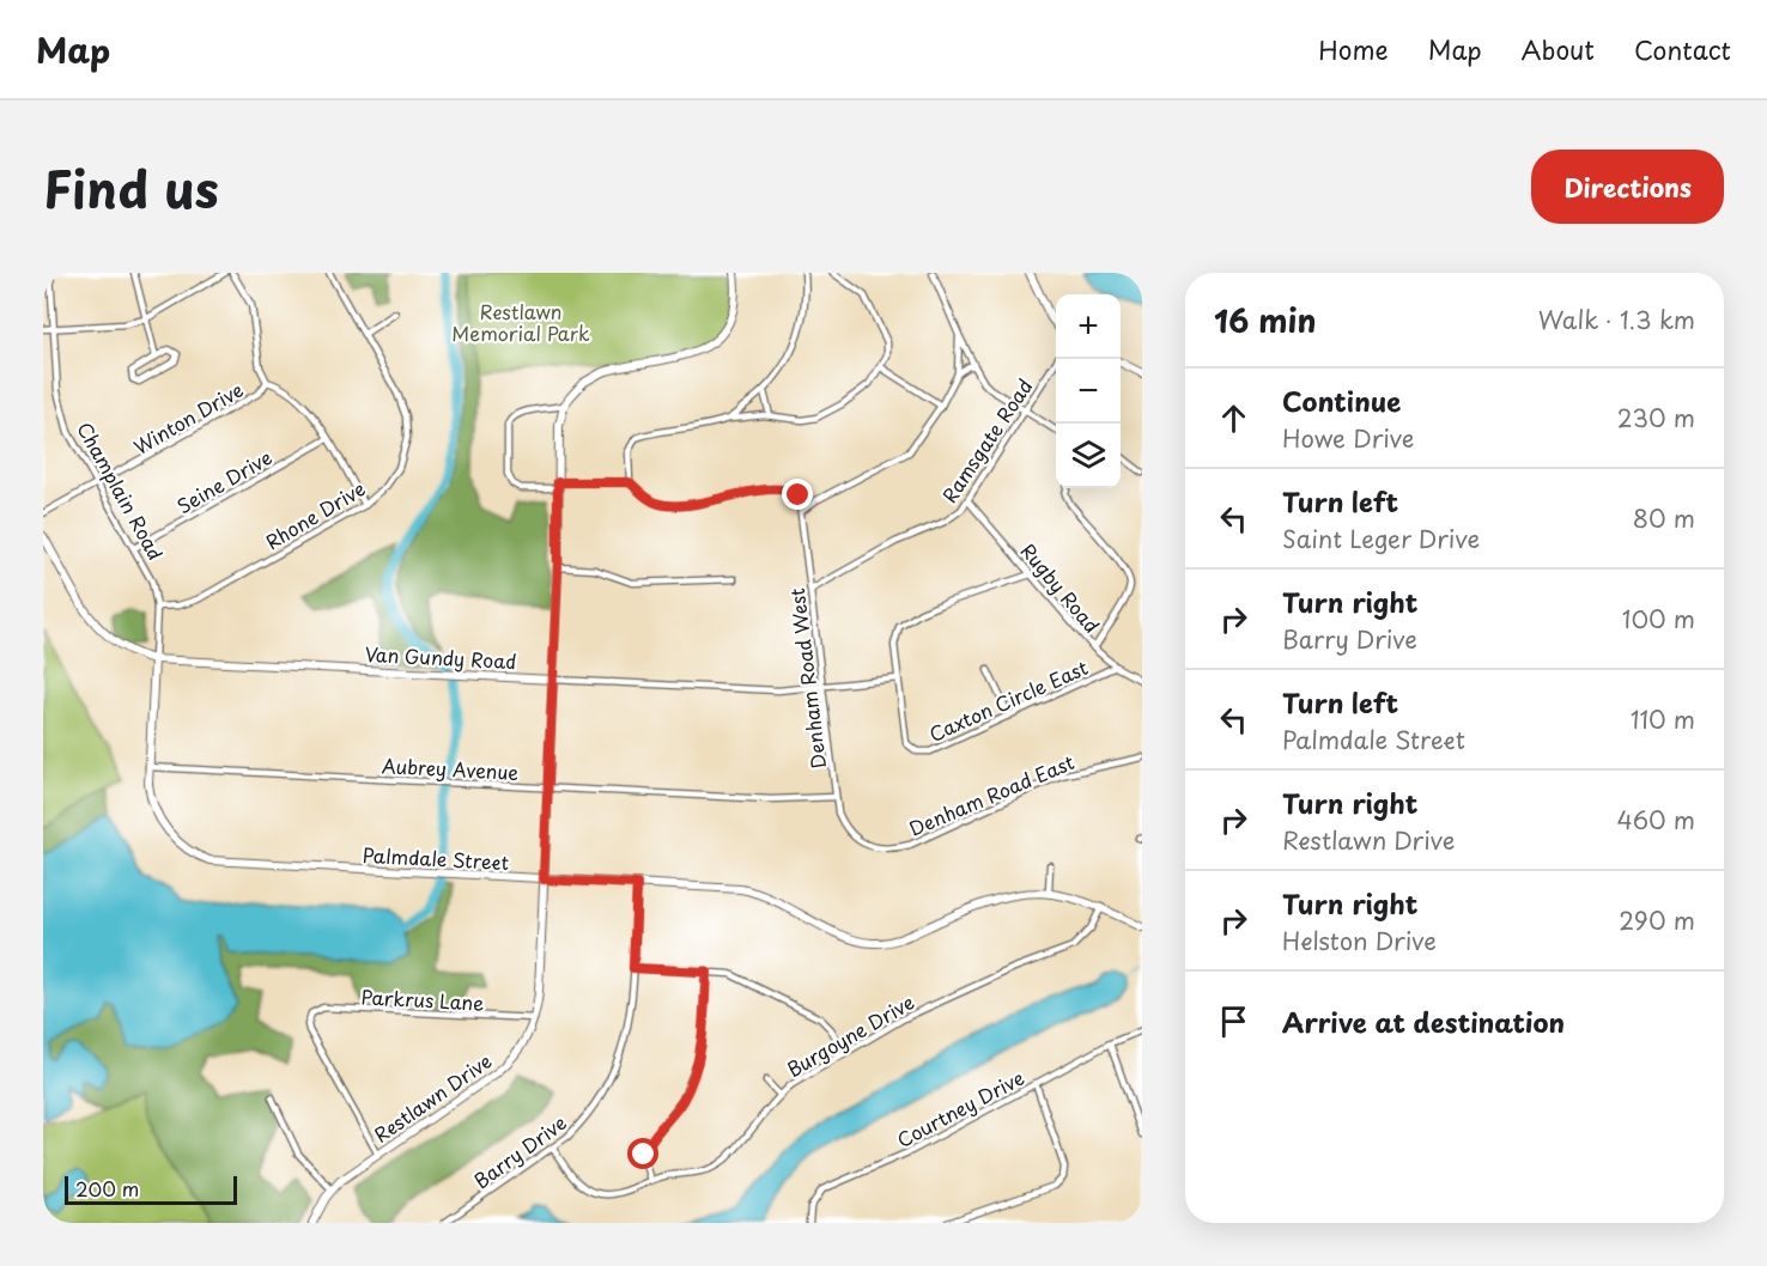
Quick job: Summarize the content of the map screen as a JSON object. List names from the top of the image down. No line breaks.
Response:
{"streets":{"street":["Winton Drive","Ramsgate Road","Seine Drive","Champlain Road","Rhone Drive","Rugby Road","Van Gundy Road","Denham Road West","Caxton Circle East","Aubrey Avenue","Denham Road East","Palmdale Street","Parkrus Lane","Burgoyne Drive","Restlawn Drive","Courtney Drive","Barry Drive"]},"crossings":[["Winton Drive","Champlain Road"],["Ramsgate Road","Rugby Road"],["Ramsgate Road","Denham Road West"],["Seine Drive","Champlain Road"],["Champlain Road","Rhone Drive"],["Champlain Road","Van Gundy Road"],["Champlain Road","Aubrey Avenue"],["Champlain Road","Palmdale Street"],["Rugby Road","Caxton Circle East"],["Van Gundy Road","Denham Road West"],["Van Gundy Road","Caxton Circle East"],["Van Gundy Road","Restlawn Drive"],["Denham Road West","Aubrey Avenue"],["Denham Road West","Denham Road East"],["Aubrey Avenue","Palmdale Street"],["Aubrey Avenue","Restlawn Drive"],["Palmdale Street","Burgoyne Drive"],["Palmdale Street","Restlawn Drive"],["Palmdale Street","Barry Drive"],["Parkrus Lane","Restlawn Drive"],["Burgoyne Drive","Barry Drive"]],"parks":["Restlawn Memorial Park"],"scale_bar":"200 m","page":{"header":"Map","nav":["Home","Map","About","Contact"],"title":"Find us","buttons":"Directions","heading":["16 min","Walk · 1.3 km"],"map_buttons":["+","−"],"list":[["Continue","Howe Drive","230 m"],["Turn left","Saint Leger Drive","80 m"],["Turn right","Barry Drive","100 m"],["Turn left","Palmdale Street","110 m"],["Turn right","Restlawn Drive","460 m"],["Turn right","Helston Drive","290 m"],"Arrive at destination"],"scale":"200 m"}}
